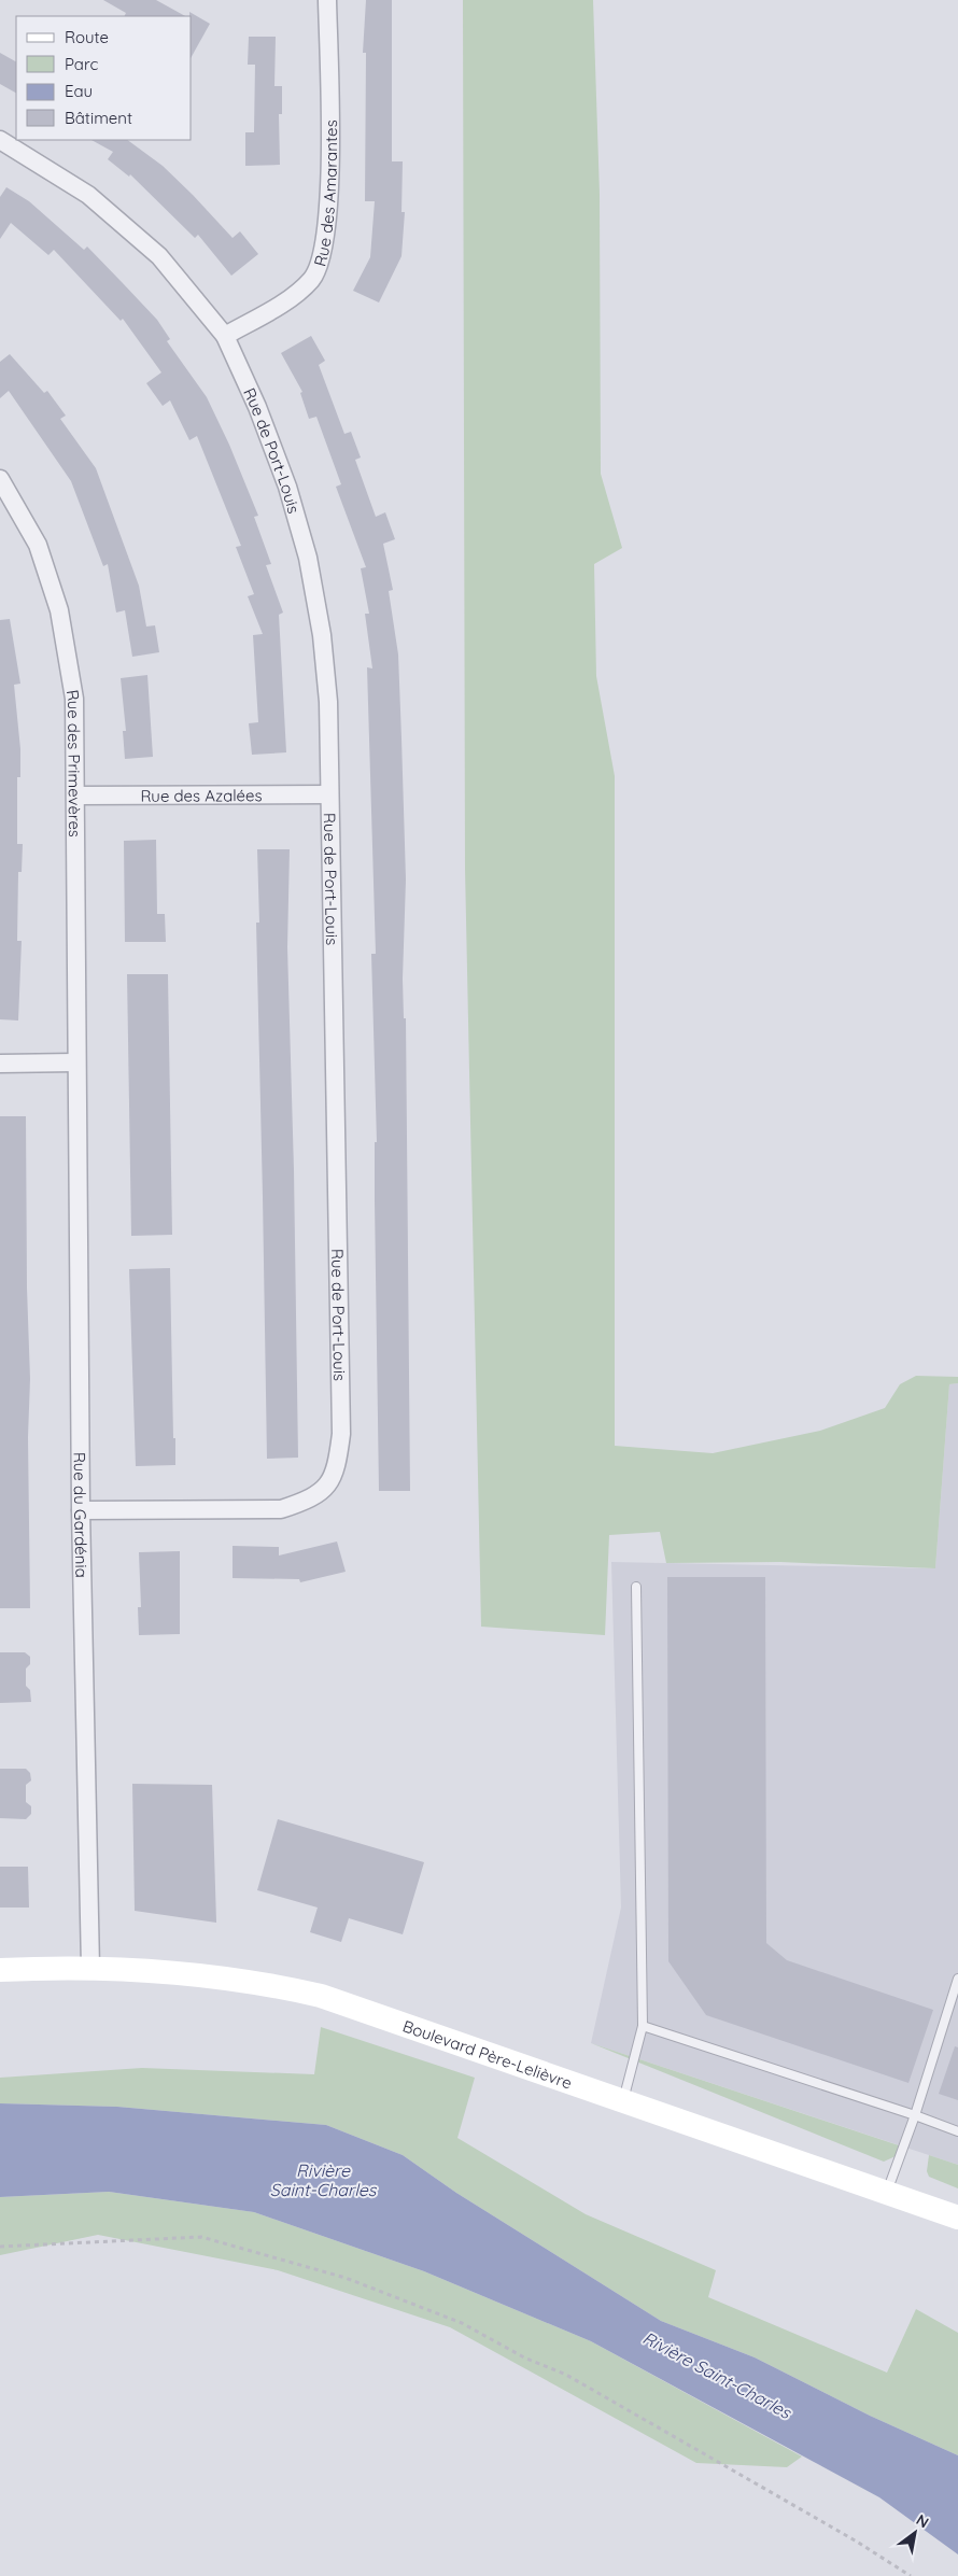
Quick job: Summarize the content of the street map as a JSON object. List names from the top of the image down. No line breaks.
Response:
{"streets":{"main road":["Boulevard Père-Lelièvre"],"street":["Rue des Amarantes","Rue de Port-Louis","Rue des Primevères","Rue des Azalées","Rue du Gardénia"]},"crossings":[["Rue des Amarantes","Rue de Port-Louis"],["Rue de Port-Louis","Rue des Azalées"],["Rue de Port-Louis","Rue du Gardénia"],["Rue des Primevères","Rue des Azalées"],["Rue des Primevères","Rue du Gardénia"],["Rue du Gardénia","Boulevard Père-Lelièvre"]],"water":["Rivière Saint-Charles"],"legend":["Route","Parc","Eau","Bâtiment"],"north":"top right"}
